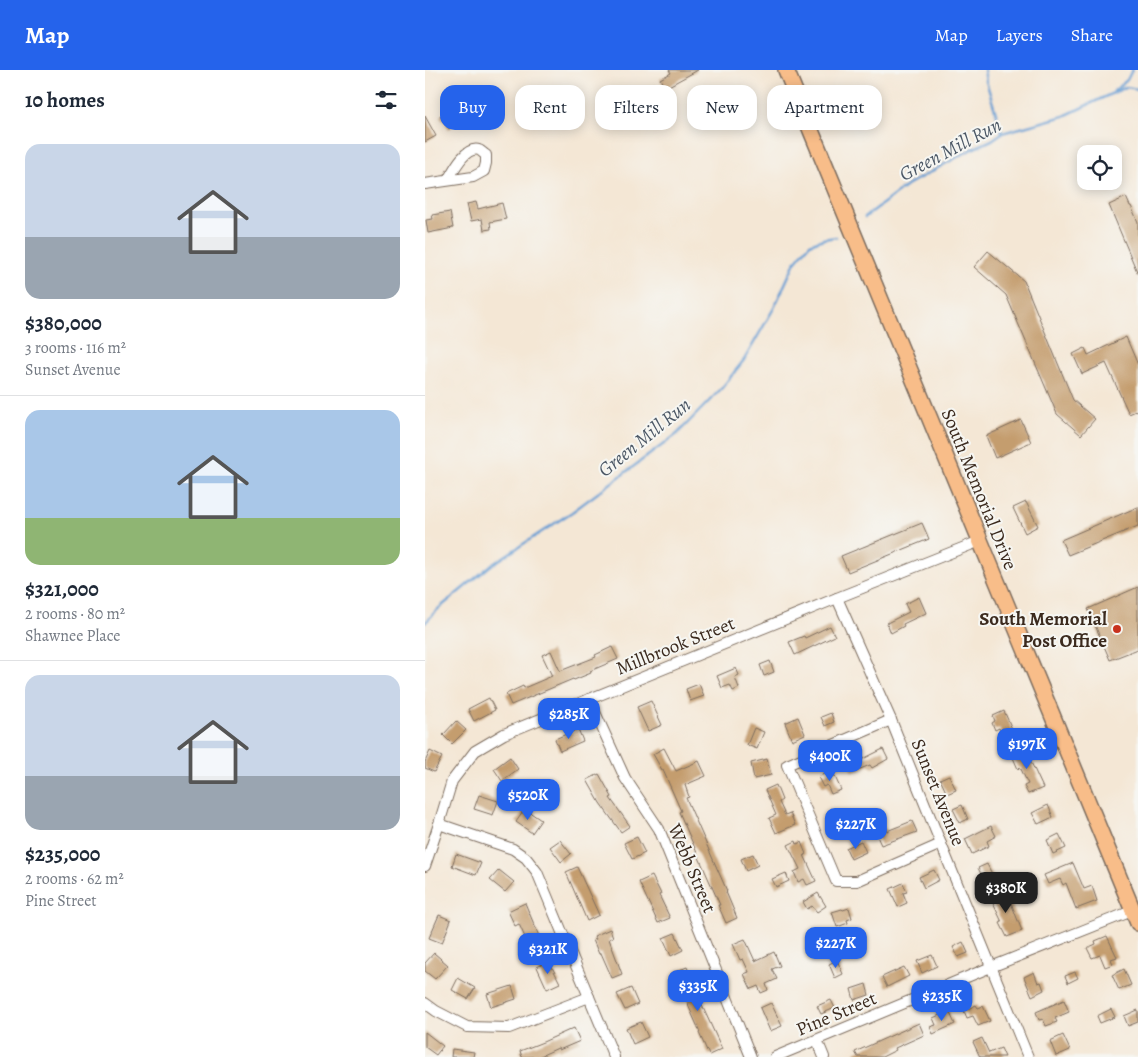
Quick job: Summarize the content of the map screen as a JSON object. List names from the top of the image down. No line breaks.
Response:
{"streets":{"main road":["South Memorial Drive"],"street":["Millbrook Street","Sunset Avenue","Webb Street","Pine Street"]},"crossings":[["South Memorial Drive","Millbrook Street"],["South Memorial Drive","Pine Street"],["Millbrook Street","Sunset Avenue"],["Millbrook Street","Webb Street"],["Sunset Avenue","Pine Street"]],"water":["Green Mill Run"],"places":["South Memorial Post Office"],"page":{"header":"Map","nav":["Map","Layers","Share"],"heading":"10 homes","chip":["Buy","Rent","Filters","New","Apartment"],"list":[{"name":"$380,000","note":"3 rooms · 116 m² · Sunset Avenue"},{"name":"$321,000","note":"2 rooms · 80 m² · Shawnee Place"},{"name":"$235,000","note":"2 rooms · 62 m² · Pine Street"}],"price":["$285K","$197K","$400K","$520K","$227K","$380K","$227K","$321K","$335K","$235K"]}}
